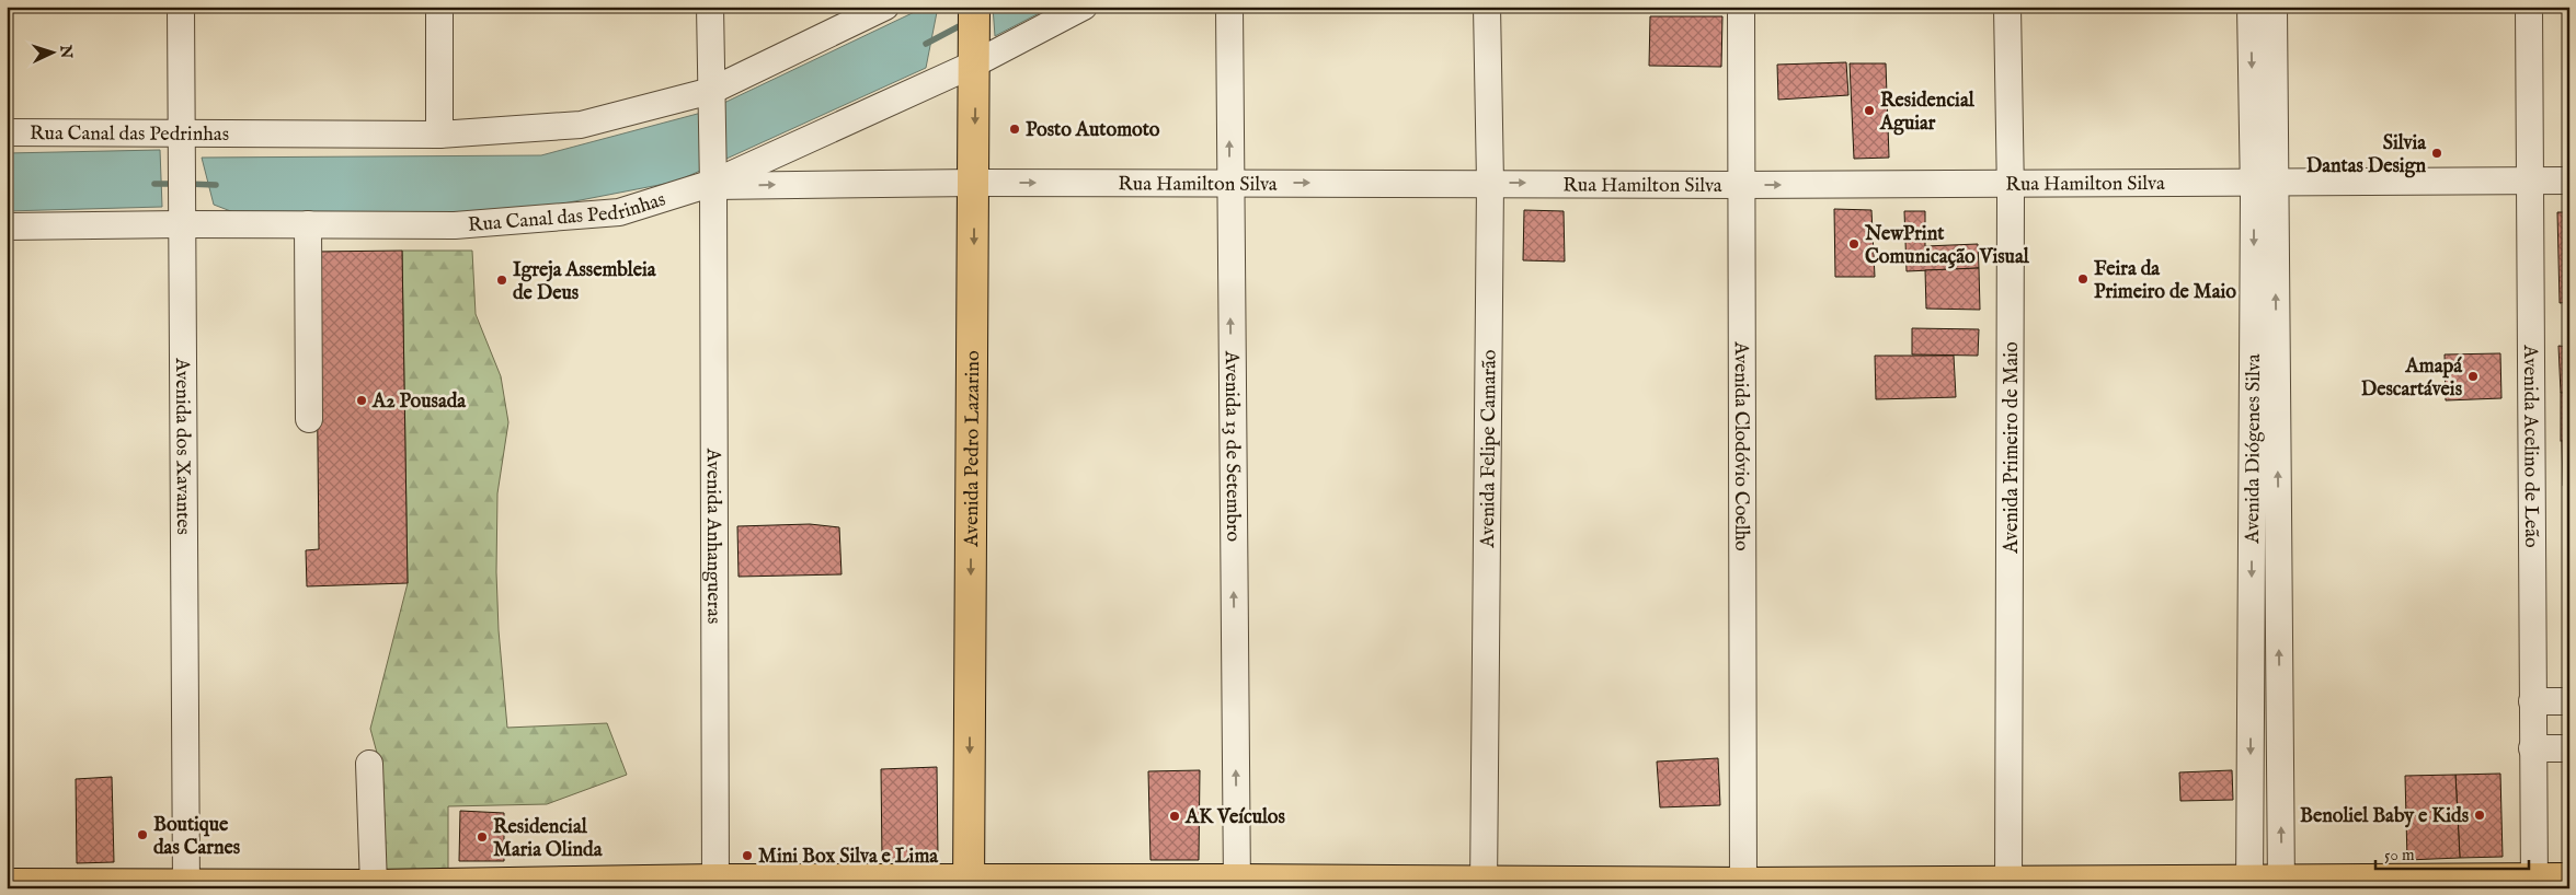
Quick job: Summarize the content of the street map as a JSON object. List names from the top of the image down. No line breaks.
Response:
{"streets":{"main road":["Avenida Pedro Lazarino"],"street":["Rua Canal das Pedrinhas","Rua Hamilton Silva","Avenida dos Xavantes","Avenida 13 de Setembro","Avenida Felipe Camarão","Avenida Clodóvio Coelho","Avenida Primeiro de Maio","Avenida Diógenes Silva","Avenida Acelino de Leão","Avenida Anhangueras"]},"crossings":[["Rua Canal das Pedrinhas","Rua Hamilton Silva"],["Rua Canal das Pedrinhas","Avenida dos Xavantes"],["Rua Canal das Pedrinhas","Avenida Pedro Lazarino"],["Rua Canal das Pedrinhas","Avenida Anhangueras"],["Rua Hamilton Silva","Avenida Pedro Lazarino"],["Rua Hamilton Silva","Avenida 13 de Setembro"],["Rua Hamilton Silva","Avenida Felipe Camarão"],["Rua Hamilton Silva","Avenida Clodóvio Coelho"],["Rua Hamilton Silva","Avenida Primeiro de Maio"],["Rua Hamilton Silva","Avenida Diógenes Silva"],["Rua Hamilton Silva","Avenida Acelino de Leão"],["Rua Hamilton Silva","Avenida Anhangueras"]],"one_way":["Rua Hamilton Silva","Avenida Pedro Lazarino","Avenida 13 de Setembro"],"places":["Residencial Aguiar","Posto Automoto","Silvia Dantas Design","NewPrint Comunicação Visual","Feira da Primeiro de Maio","Igreja Assembleia de Deus","Amapá Descartáveis","A2 Pousada","Benoliel Baby e Kids","AK Veículos","Boutique das Carnes","Residencial Maria Olinda","Mini Box Silva e Lima"],"scale_bar":"50 m","north":"right"}
